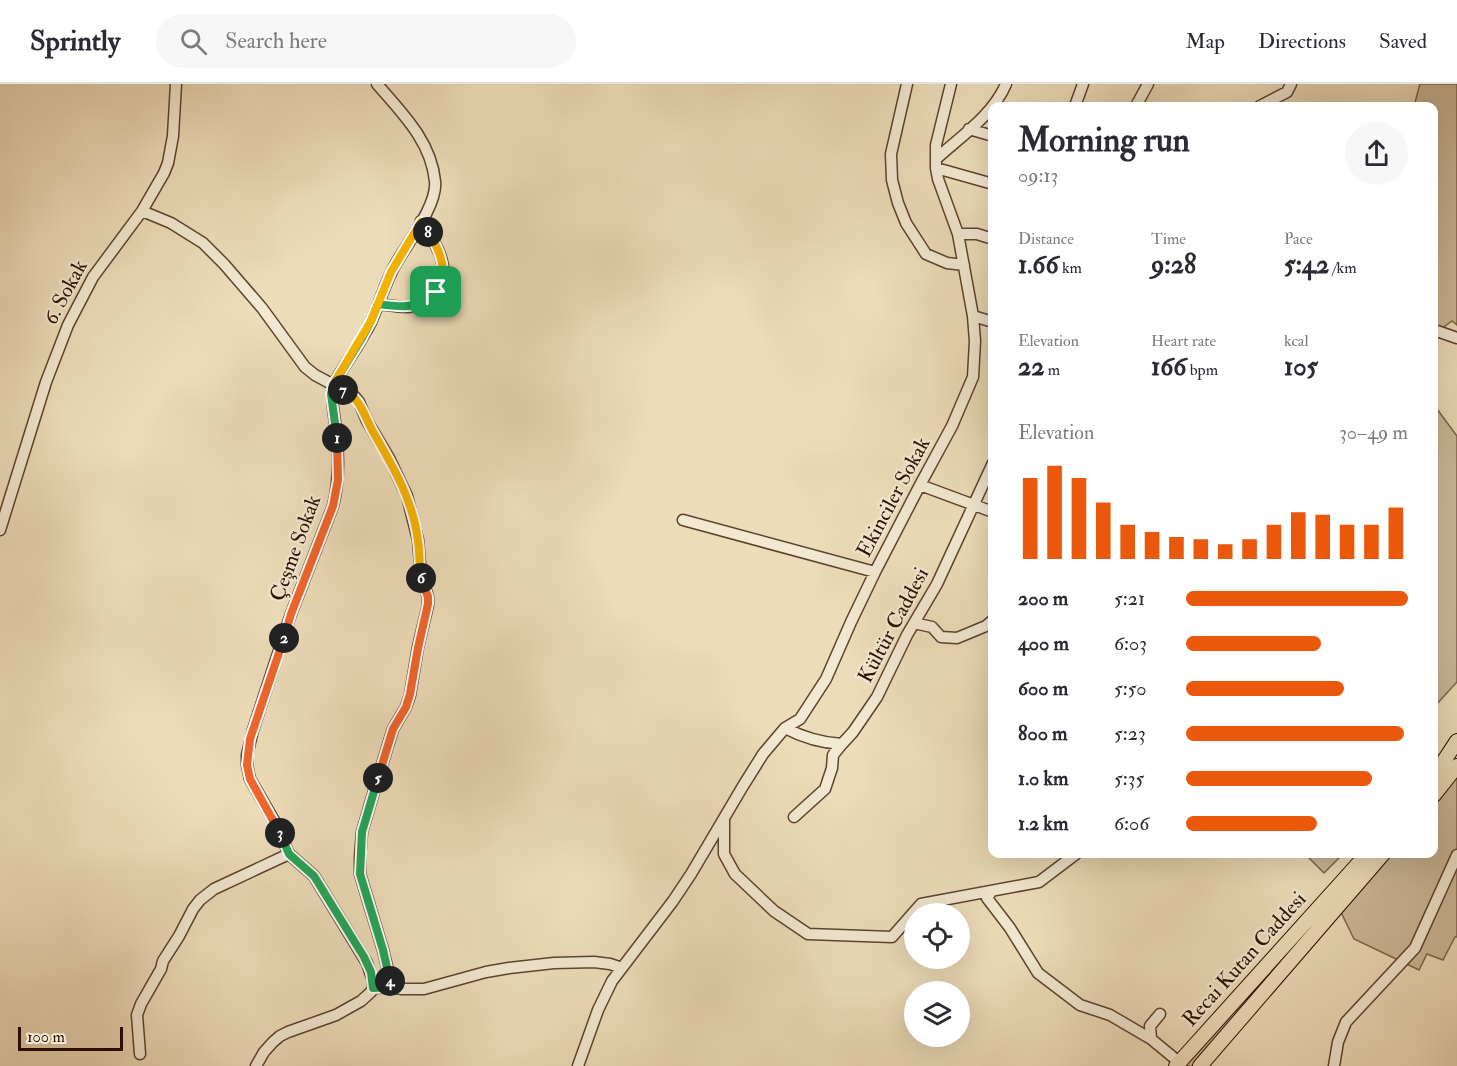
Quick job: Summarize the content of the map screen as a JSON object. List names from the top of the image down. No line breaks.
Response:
{"streets":{"main road":["Recai Kutan Caddesi"],"street":["6. Sokak","Ekinciler Sokak","Çeşme Sokak","Kültür Caddesi"]},"scale_bar":"100 m","page":{"header":"Sprintly","search":"Search here","nav":["Map","Directions","Saved"],"heading":["Morning run","09:13"],"stats":[["Distance","1.66 km"],["Time","9:28"],["Pace","5:42 /km"],["Elevation","22 m"],["Heart rate","166 bpm"],["kcal","105"]],"pins":["8","7","1","6","2","5","3","4"],"chart":["Elevation","30–49 m"],"list":[{"name":"200 m","note":"5:21"},{"name":"400 m","note":"6:03"},{"name":"600 m","note":"5:50"},{"name":"800 m","note":"5:23"},{"name":"1.0 km","note":"5:35"},{"name":"1.2 km","note":"6:06"}],"scale":"100 m"}}
